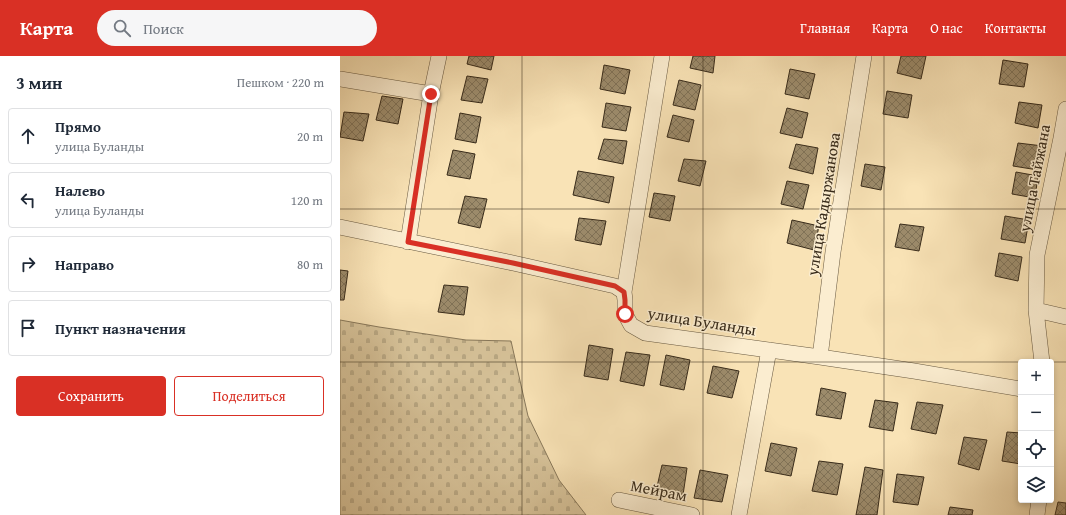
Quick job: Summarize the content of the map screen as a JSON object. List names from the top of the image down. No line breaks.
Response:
{"streets":{"street":["улица Тайжана","улица Кадыржанова","улица Буланды","Мейрам"]},"crossings":[["улица Кадыржанова","улица Буланды"]],"page":{"header":"Карта","search":"Поиск","nav":["Главная","Карта","О нас","Контакты"],"heading":["3 мин","Пешком · 220 m"],"list":[["Прямо","улица Буланды","20 m"],["Налево","улица Буланды","120 m"],["Направо","80 m"],"Пункт назначения"],"map_buttons":["+","−"],"buttons":["Сохранить","Поделиться"]}}
